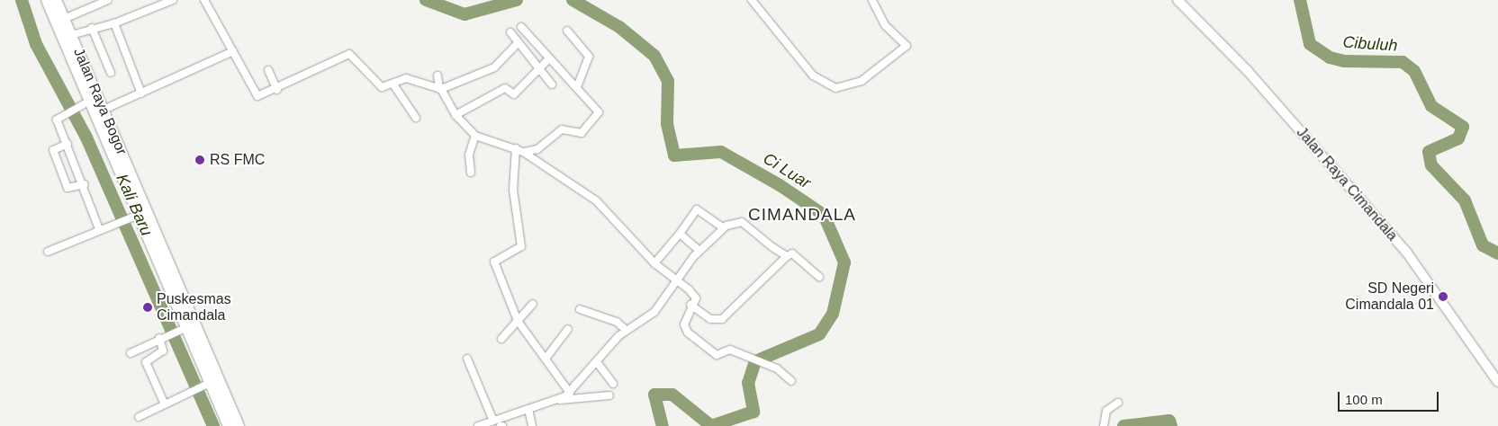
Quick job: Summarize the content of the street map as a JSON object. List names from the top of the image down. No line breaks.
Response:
{"streets":{"highway":["Jalan Raya Bogor"],"street":["Jalan Raya Cimandala"]},"districts":["CIMANDALA"],"water":["Cibuluh","Ci Luar","Kali Baru"],"places":["RS FMC","SD Negeri Cimandala 01","Puskesmas Cimandala"],"scale_bar":"100 m"}
